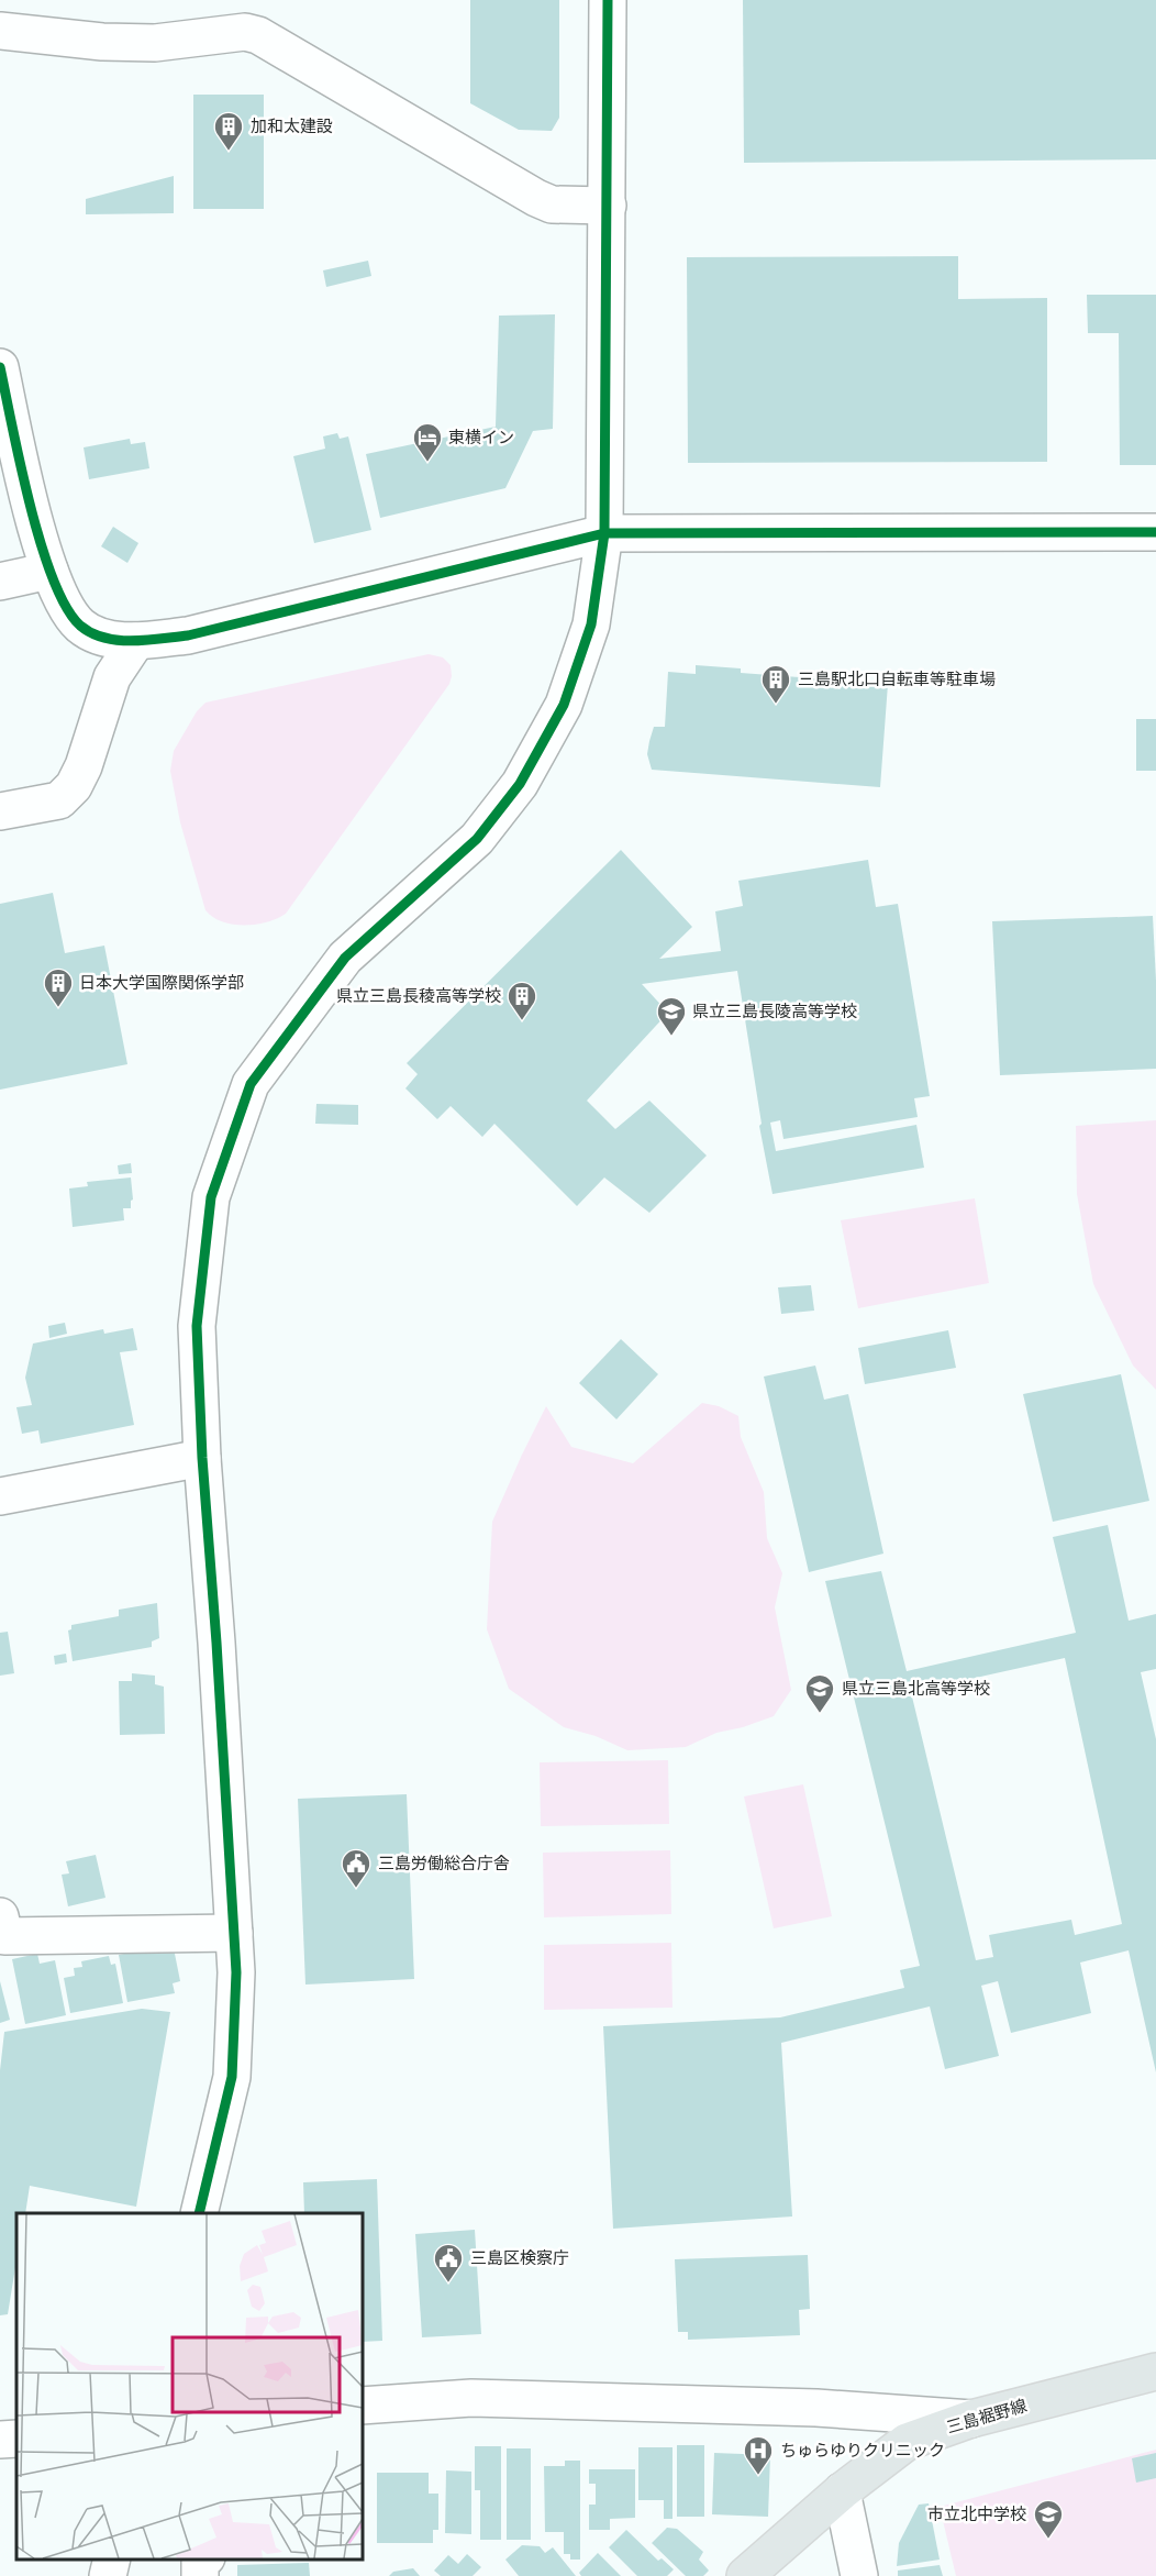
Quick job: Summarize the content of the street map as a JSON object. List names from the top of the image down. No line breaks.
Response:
{"streets":{"main road":["三島裾野線"]},"places":{"building":["加和太建設","三島駅北口自転車等駐車場","日本大学国際関係学部","県立三島長稜高等学校"],"hotel":["東横イン"],"school or university":["県立三島長陵高等学校","県立三島北高等学校","市立北中学校"],"public building":["三島労働総合庁舎","三島区検察庁"],"hospital":["ちゅらゆりクリニック"]}}
